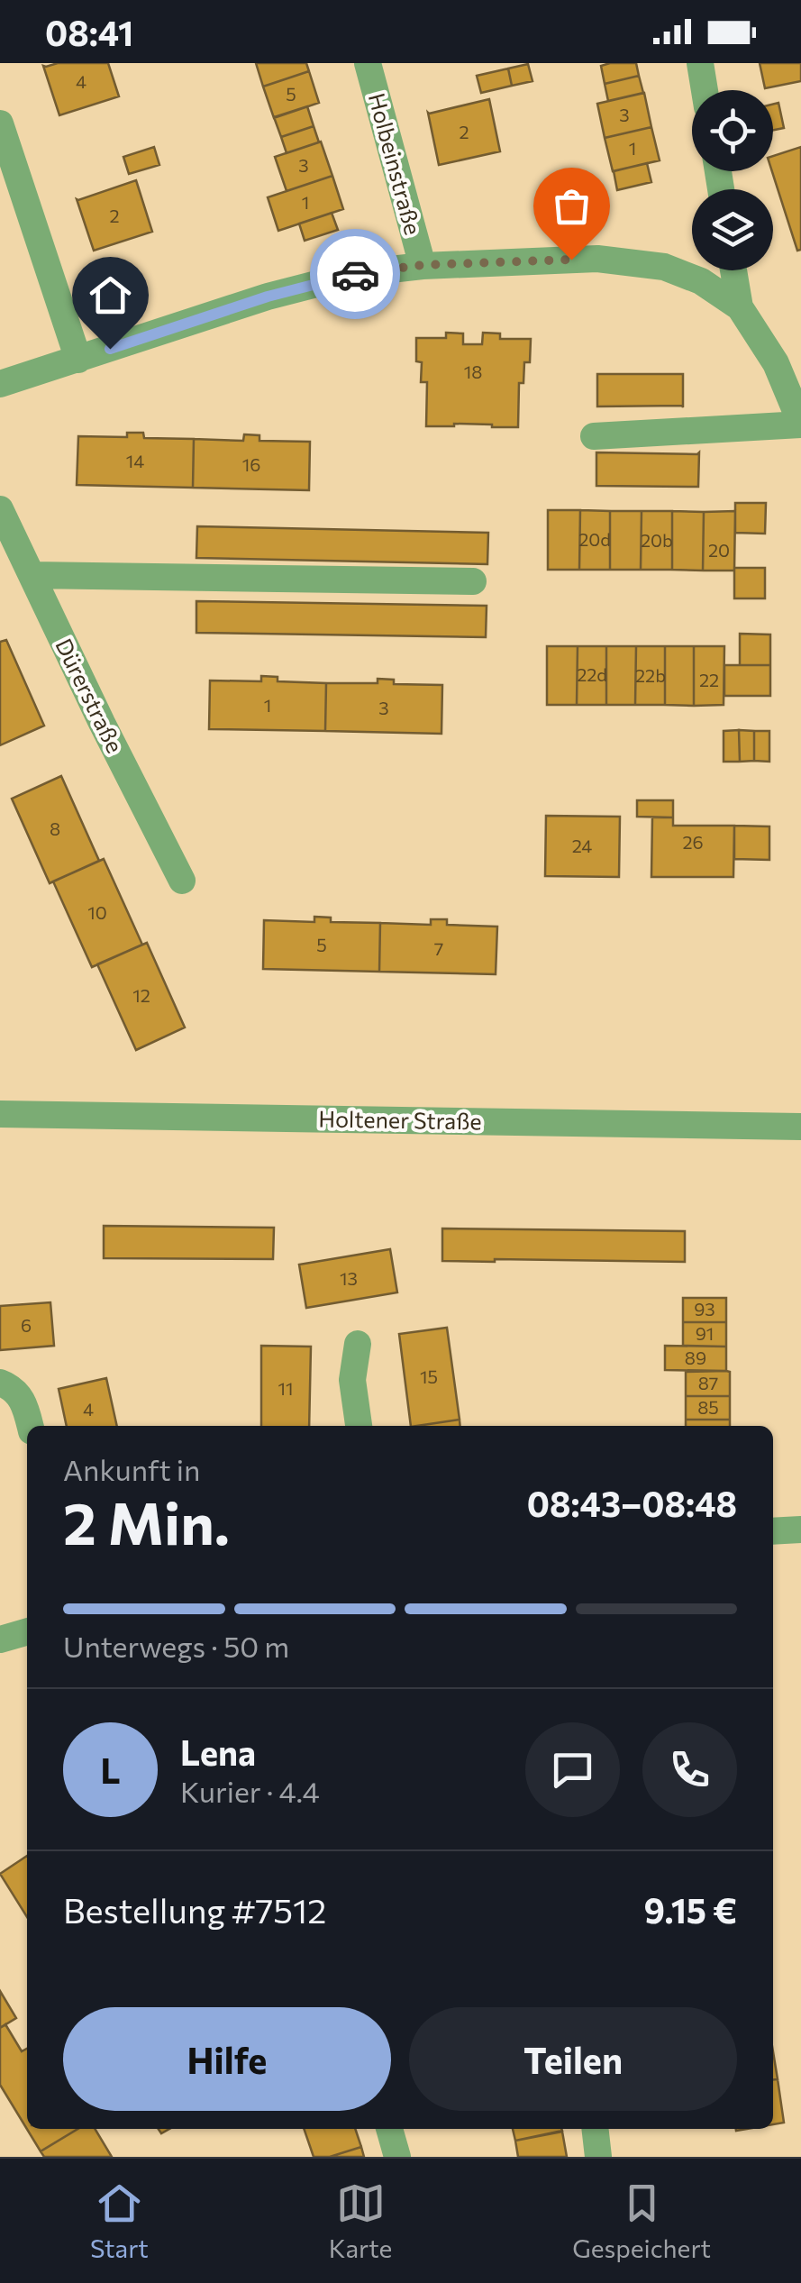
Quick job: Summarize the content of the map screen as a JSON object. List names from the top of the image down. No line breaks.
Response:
{"streets":{"street":["Holbeinstraße","Dürerstraße","Holtener Straße"]},"house_numbers":["4","5","3","2","1","3","1","2","18","14","16","20d","20b","20","22d","22b","22","1","3","8","26","24","10","5","7","12","13","93","6","91","89","15","87","11","85","4"],"page":{"status":"08:41","heading":["2 Min.","Ankunft in","08:43–08:48"],"panel":["Lena","Kurier · 4.4","Bestellung #7512","9.15 €"],"bar":"Unterwegs · 50 m","round":"L","buttons":["Hilfe","Teilen"],"tabs":["Start","Karte","Gespeichert"]}}
